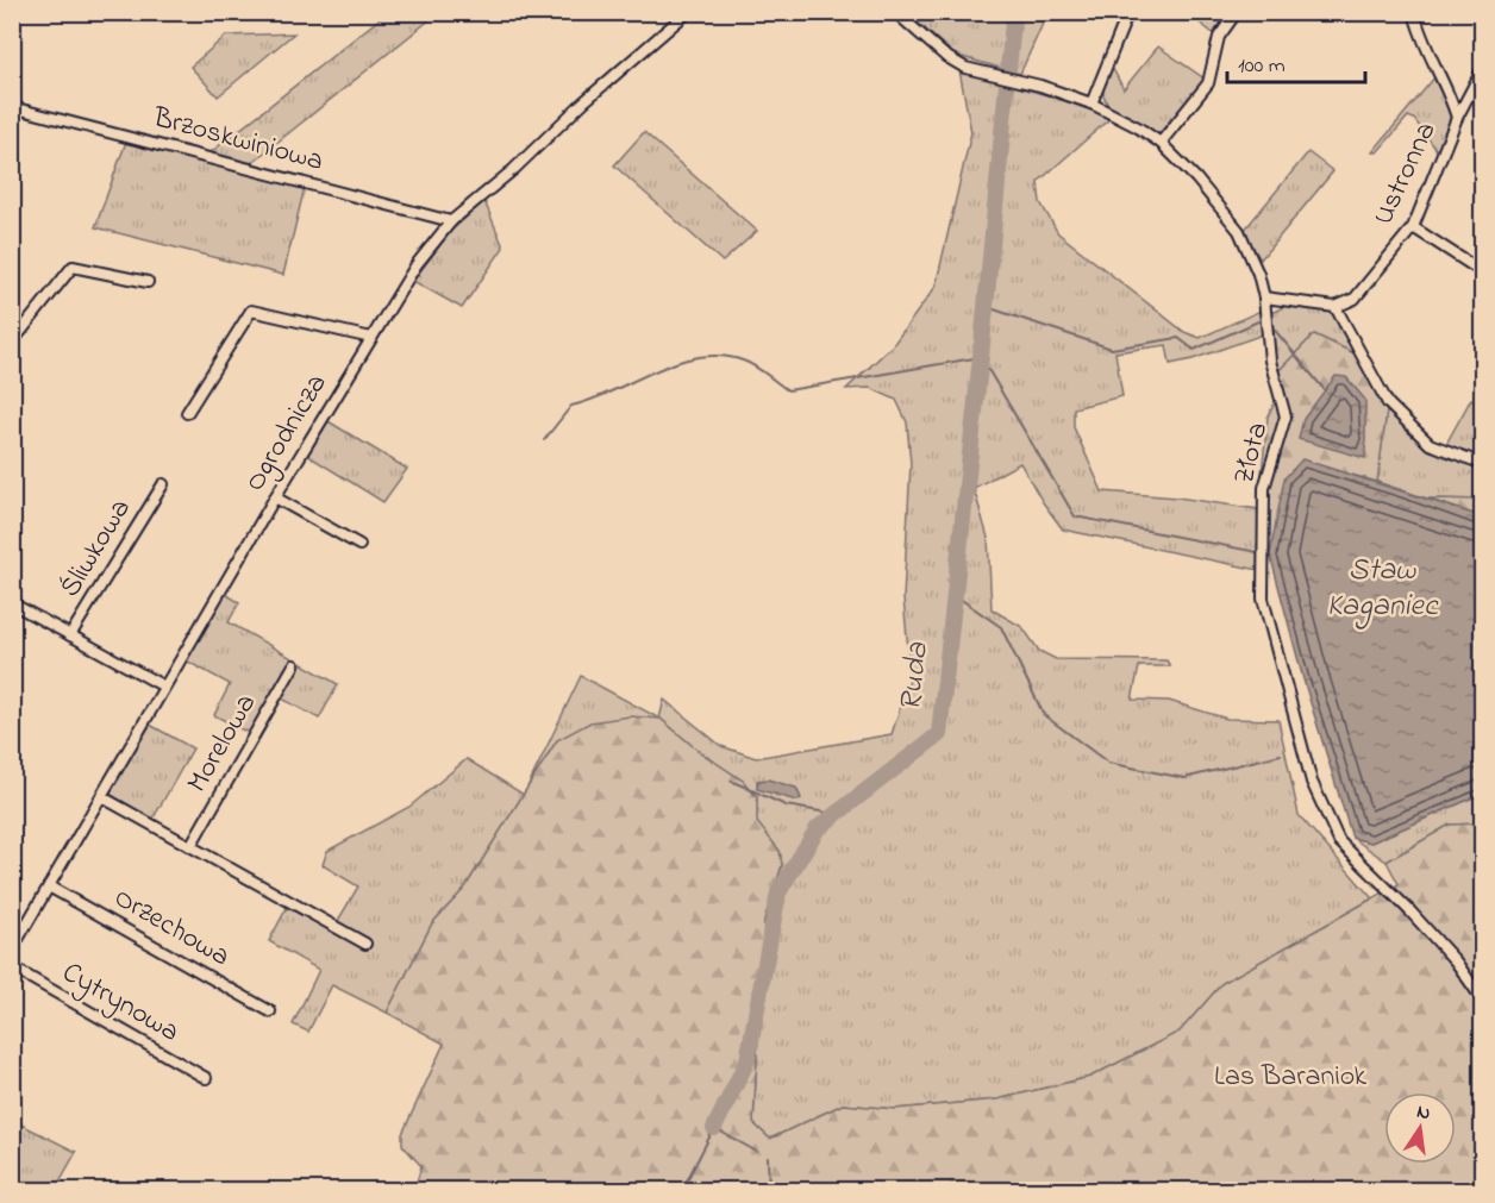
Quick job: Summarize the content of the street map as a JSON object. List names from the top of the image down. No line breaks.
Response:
{"streets":{"street":["Brzoskwiniowa","Ustronna","Ogrodnicza","Złota","Śliwkowa","Morelowa","Orzechowa","Cytrynowa"]},"crossings":[["Brzoskwiniowa","Ogrodnicza"],["Ogrodnicza","Orzechowa"]],"water":["Staw Kaganiec","Ruda"],"parks":["Las Baraniok"],"scale_bar":"100 m","north":"top"}
